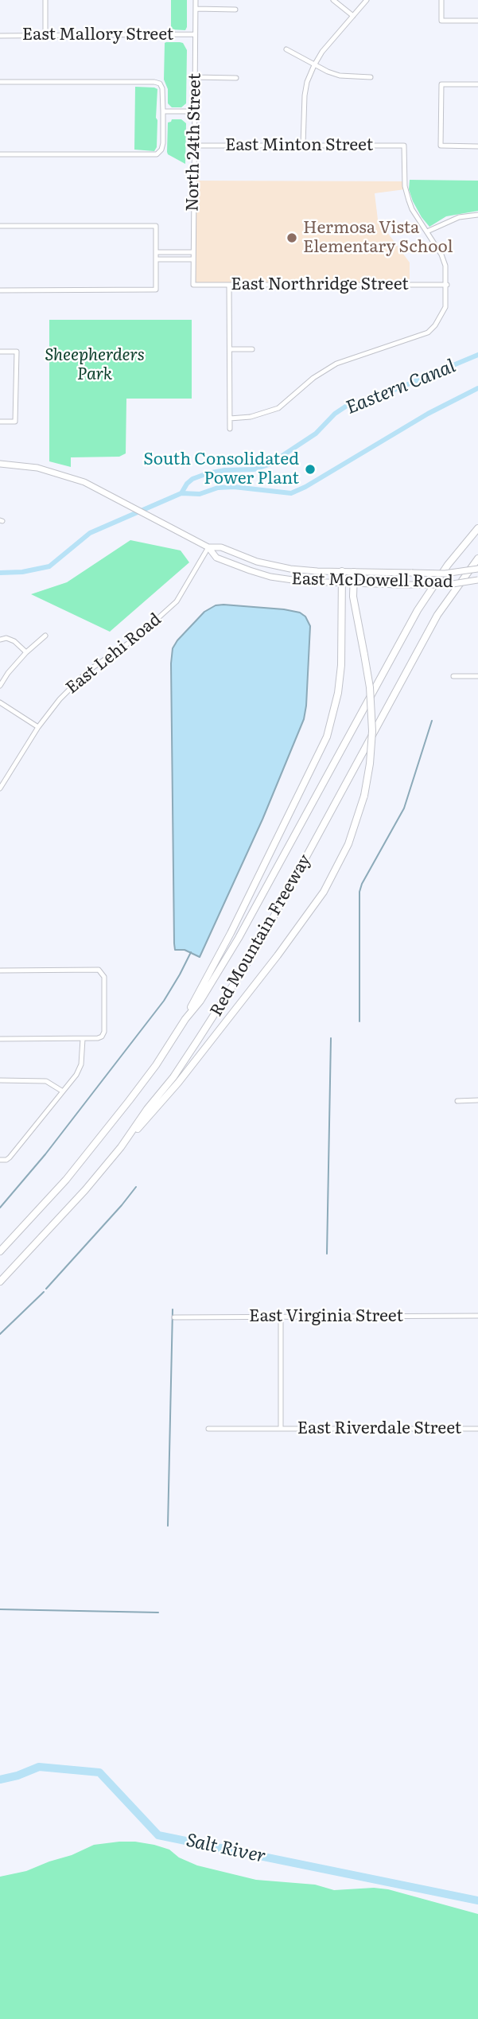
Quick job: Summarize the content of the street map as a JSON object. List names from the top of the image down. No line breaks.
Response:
{"streets":{"highway":["Red Mountain Freeway"],"main road":["East McDowell Road"],"street":["East Mallory Street","North 24th Street","East Minton Street","East Northridge Street","East Lehi Road","East Virginia Street","East Riverdale Street"]},"crossings":[["East Mallory Street","North 24th Street"],["North 24th Street","East Minton Street"],["North 24th Street","East Northridge Street"],["East McDowell Road","East Lehi Road"]],"water":["Eastern Canal","Salt River"],"parks":["Sheepherders Park"],"places":["Hermosa Vista Elementary School","South Consolidated Power Plant"]}
